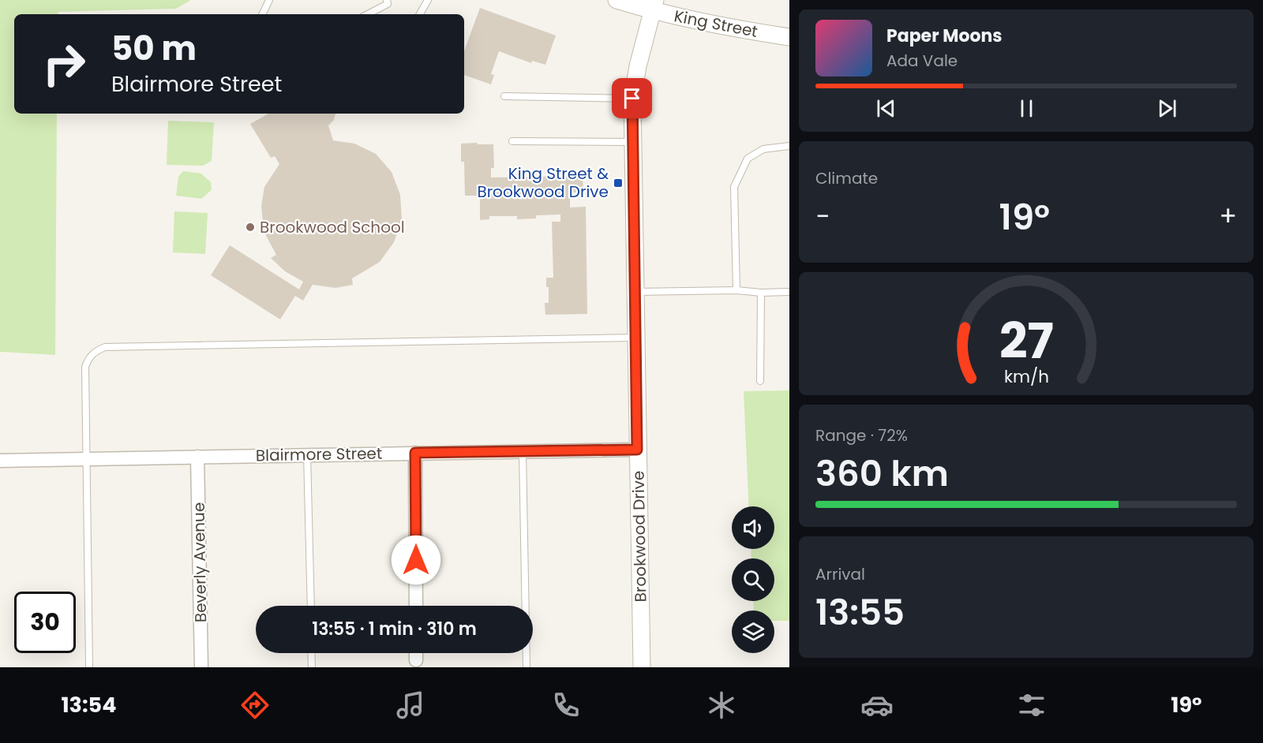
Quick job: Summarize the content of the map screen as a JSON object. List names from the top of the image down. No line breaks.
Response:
{"streets":{"street":["King Street","Blairmore Street","Brookwood Drive","Beverly Avenue"]},"crossings":[["King Street","Brookwood Drive"],["Blairmore Street","Brookwood Drive"],["Blairmore Street","Beverly Avenue"]],"places":{"transit":["King Street & Brookwood Drive"],"other":["Brookwood School"]},"page":{"turn":["50 m","Blairmore Street"],"song":["Paper Moons","Ada Vale"],"tile":["Climate",["Range · 72%","360 km"],["Arrival","13:55"]],"heat":["−","19°","+"],"limit":"30","trip":"13:55 · 1 min · 310 m","tabs":["13:54","19°"],"gauge":["27","km/h"]}}
